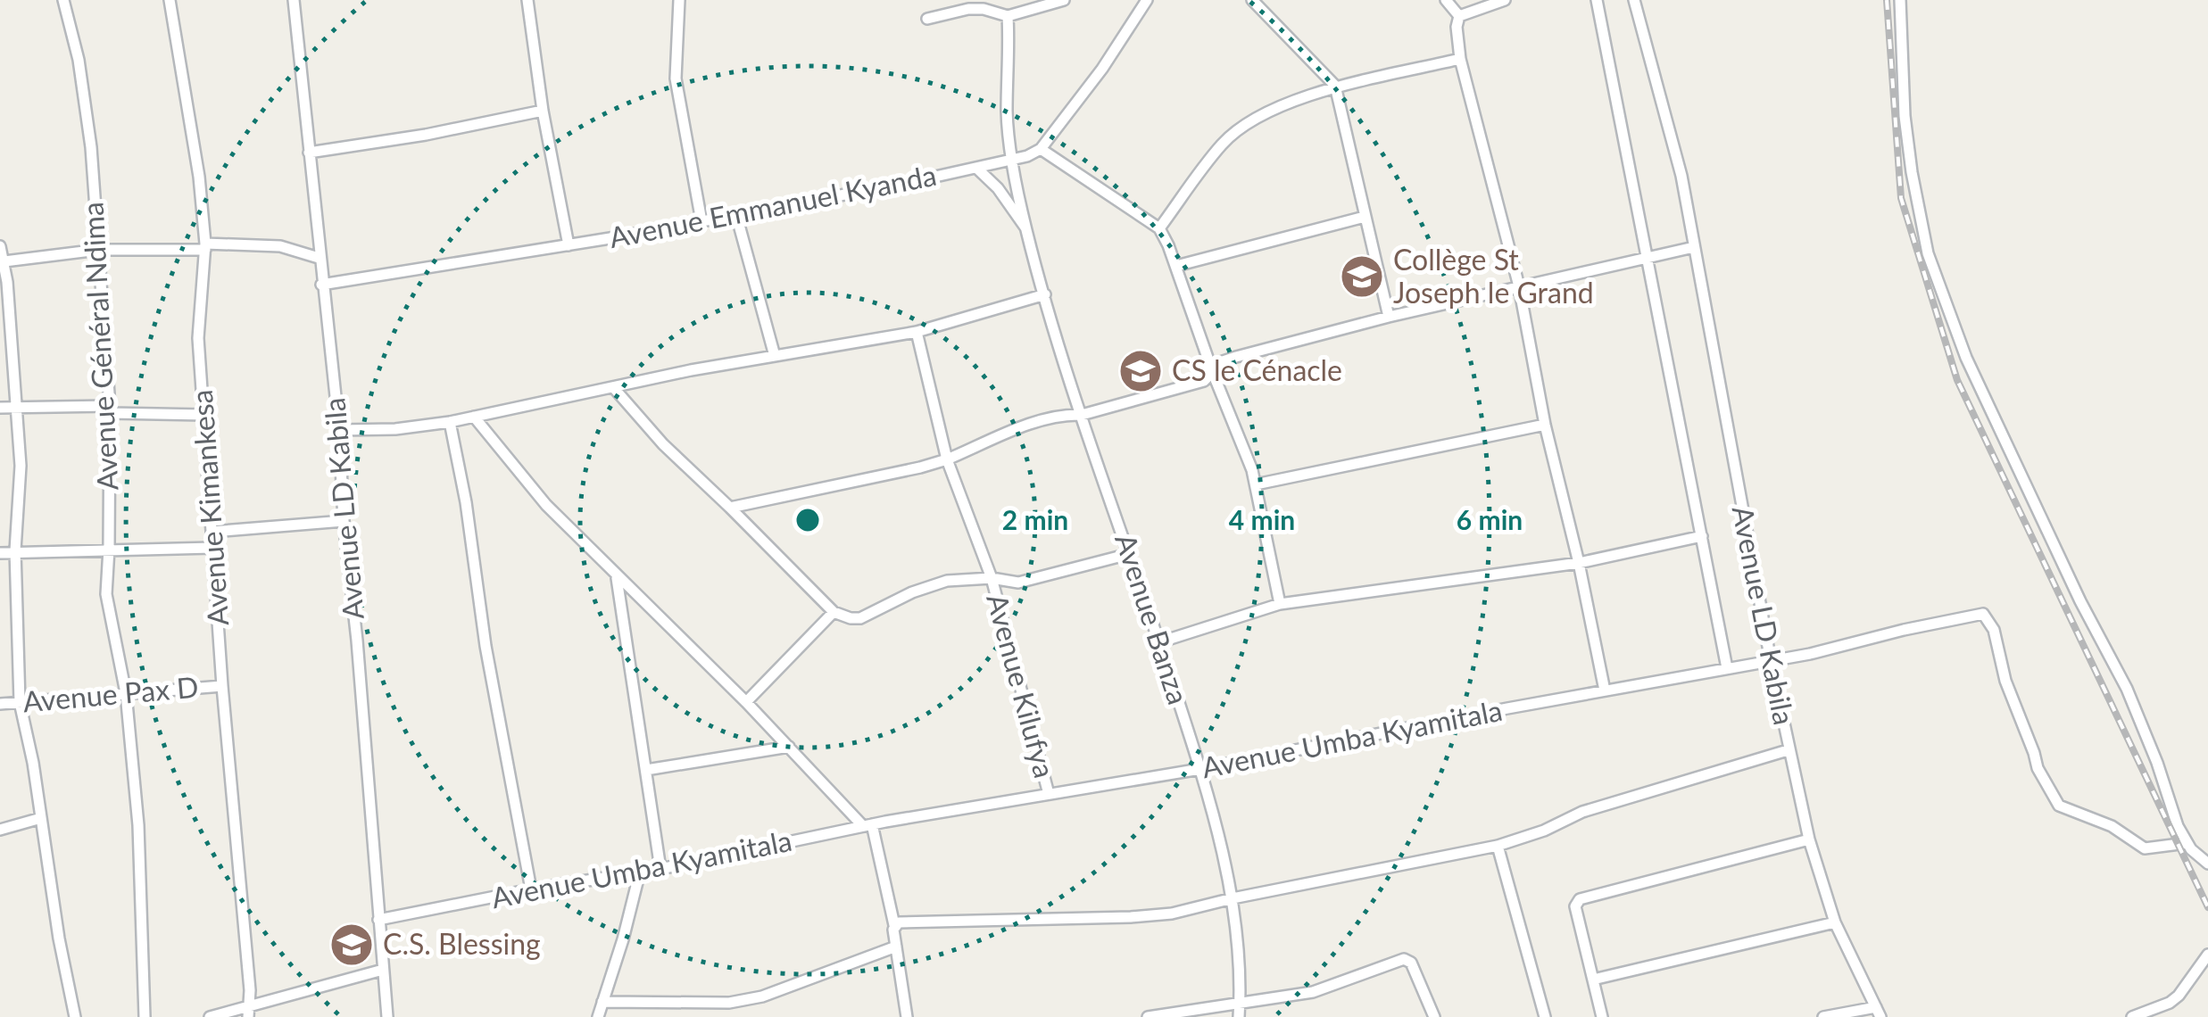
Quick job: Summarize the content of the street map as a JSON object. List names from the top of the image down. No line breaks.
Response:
{"streets":{"street":["Avenue Emmanuel Kyanda","Avenue Général Ndima","Avenue Kimankesa","Avenue LD Kabila","Avenue Banza","Avenue Kilufya","Avenue Pax D","Avenue Umba Kyamitala"]},"crossings":[["Avenue Emmanuel Kyanda","Avenue LD Kabila"],["Avenue Emmanuel Kyanda","Avenue Banza"],["Avenue Général Ndima","Avenue Pax D"],["Avenue Kimankesa","Avenue Pax D"],["Avenue LD Kabila","Avenue Umba Kyamitala"],["Avenue Banza","Avenue Umba Kyamitala"],["Avenue Kilufya","Avenue Umba Kyamitala"]],"places":{"school or university":["Collège St Joseph le Grand","CS le Cénacle","C.S. Blessing"]},"rings":["2 min","4 min","6 min"]}
